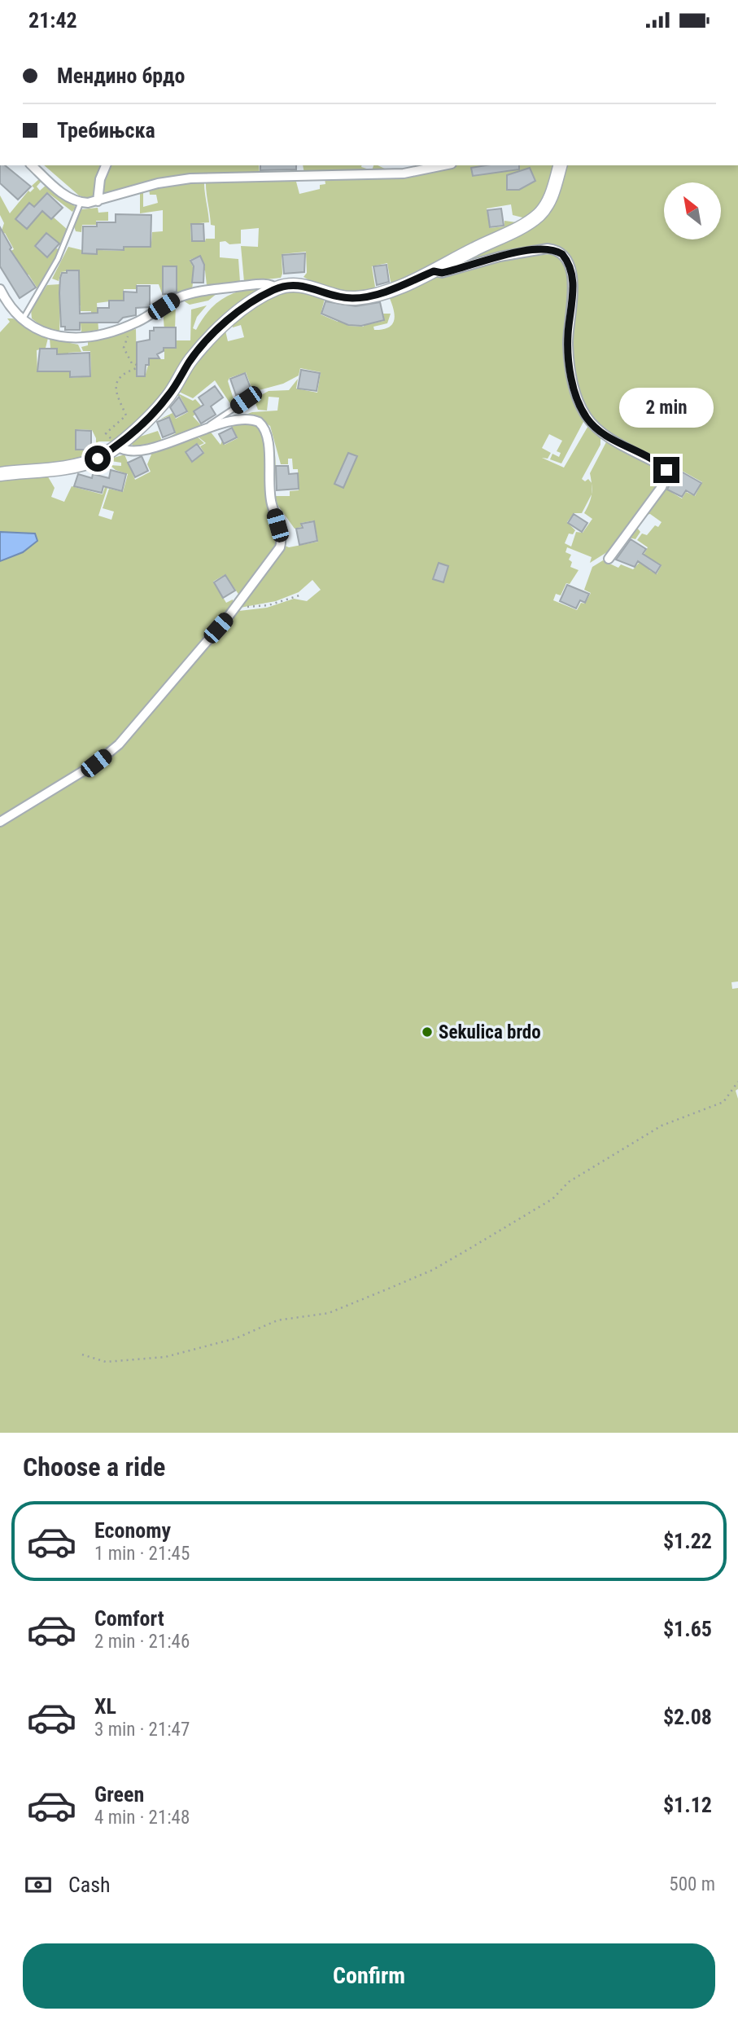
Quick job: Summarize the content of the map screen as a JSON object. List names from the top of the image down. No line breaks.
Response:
{"places":["Sekulica brdo"],"north":"top left","page":{"status":"21:42","banner":["Мендино брдо","Требињска"],"bubble":"2 min","heading":"Choose a ride","list":[{"name":"Economy","note":"1 min · 21:45","value":"$1.22"},{"name":"Comfort","note":"2 min · 21:46","value":"$1.65"},{"name":"XL","note":"3 min · 21:47","value":"$2.08"},{"name":"Green","note":"4 min · 21:48","value":"$1.12"}],"pay":["Cash","500 m"],"buttons":"Confirm"}}
